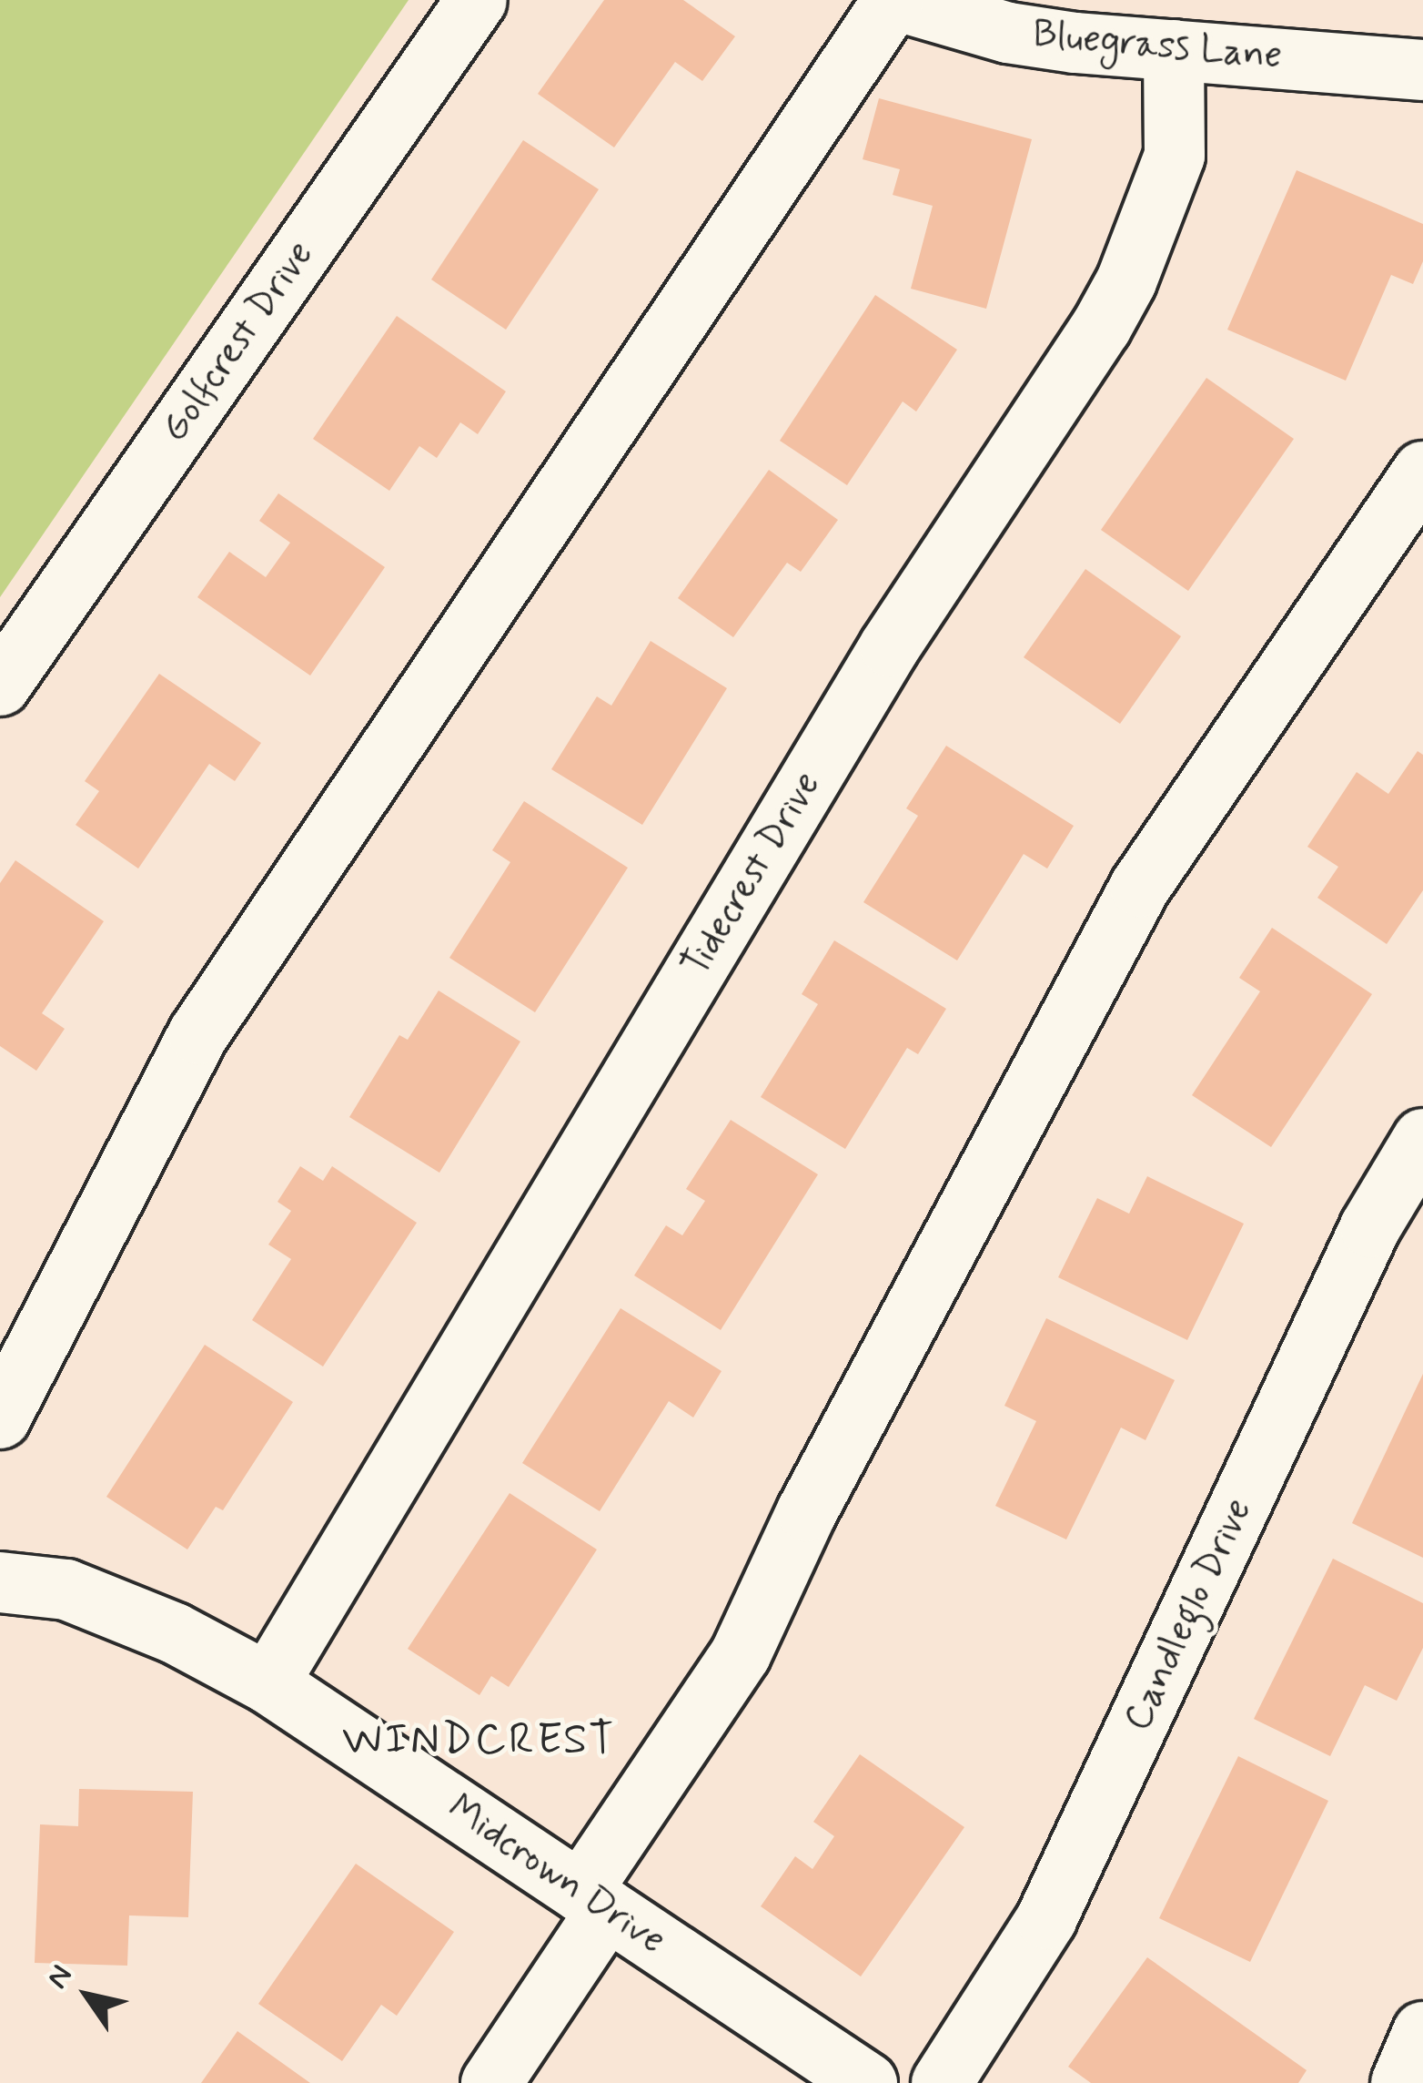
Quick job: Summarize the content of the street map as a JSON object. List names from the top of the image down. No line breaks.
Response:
{"streets":{"street":["Bluegrass Lane","Golfcrest Drive","Tidecrest Drive","Candleglo Drive","Midcrown Drive"]},"crossings":[["Bluegrass Lane","Tidecrest Drive"],["Tidecrest Drive","Midcrown Drive"]],"districts":["WINDCREST"],"north":"top left"}
